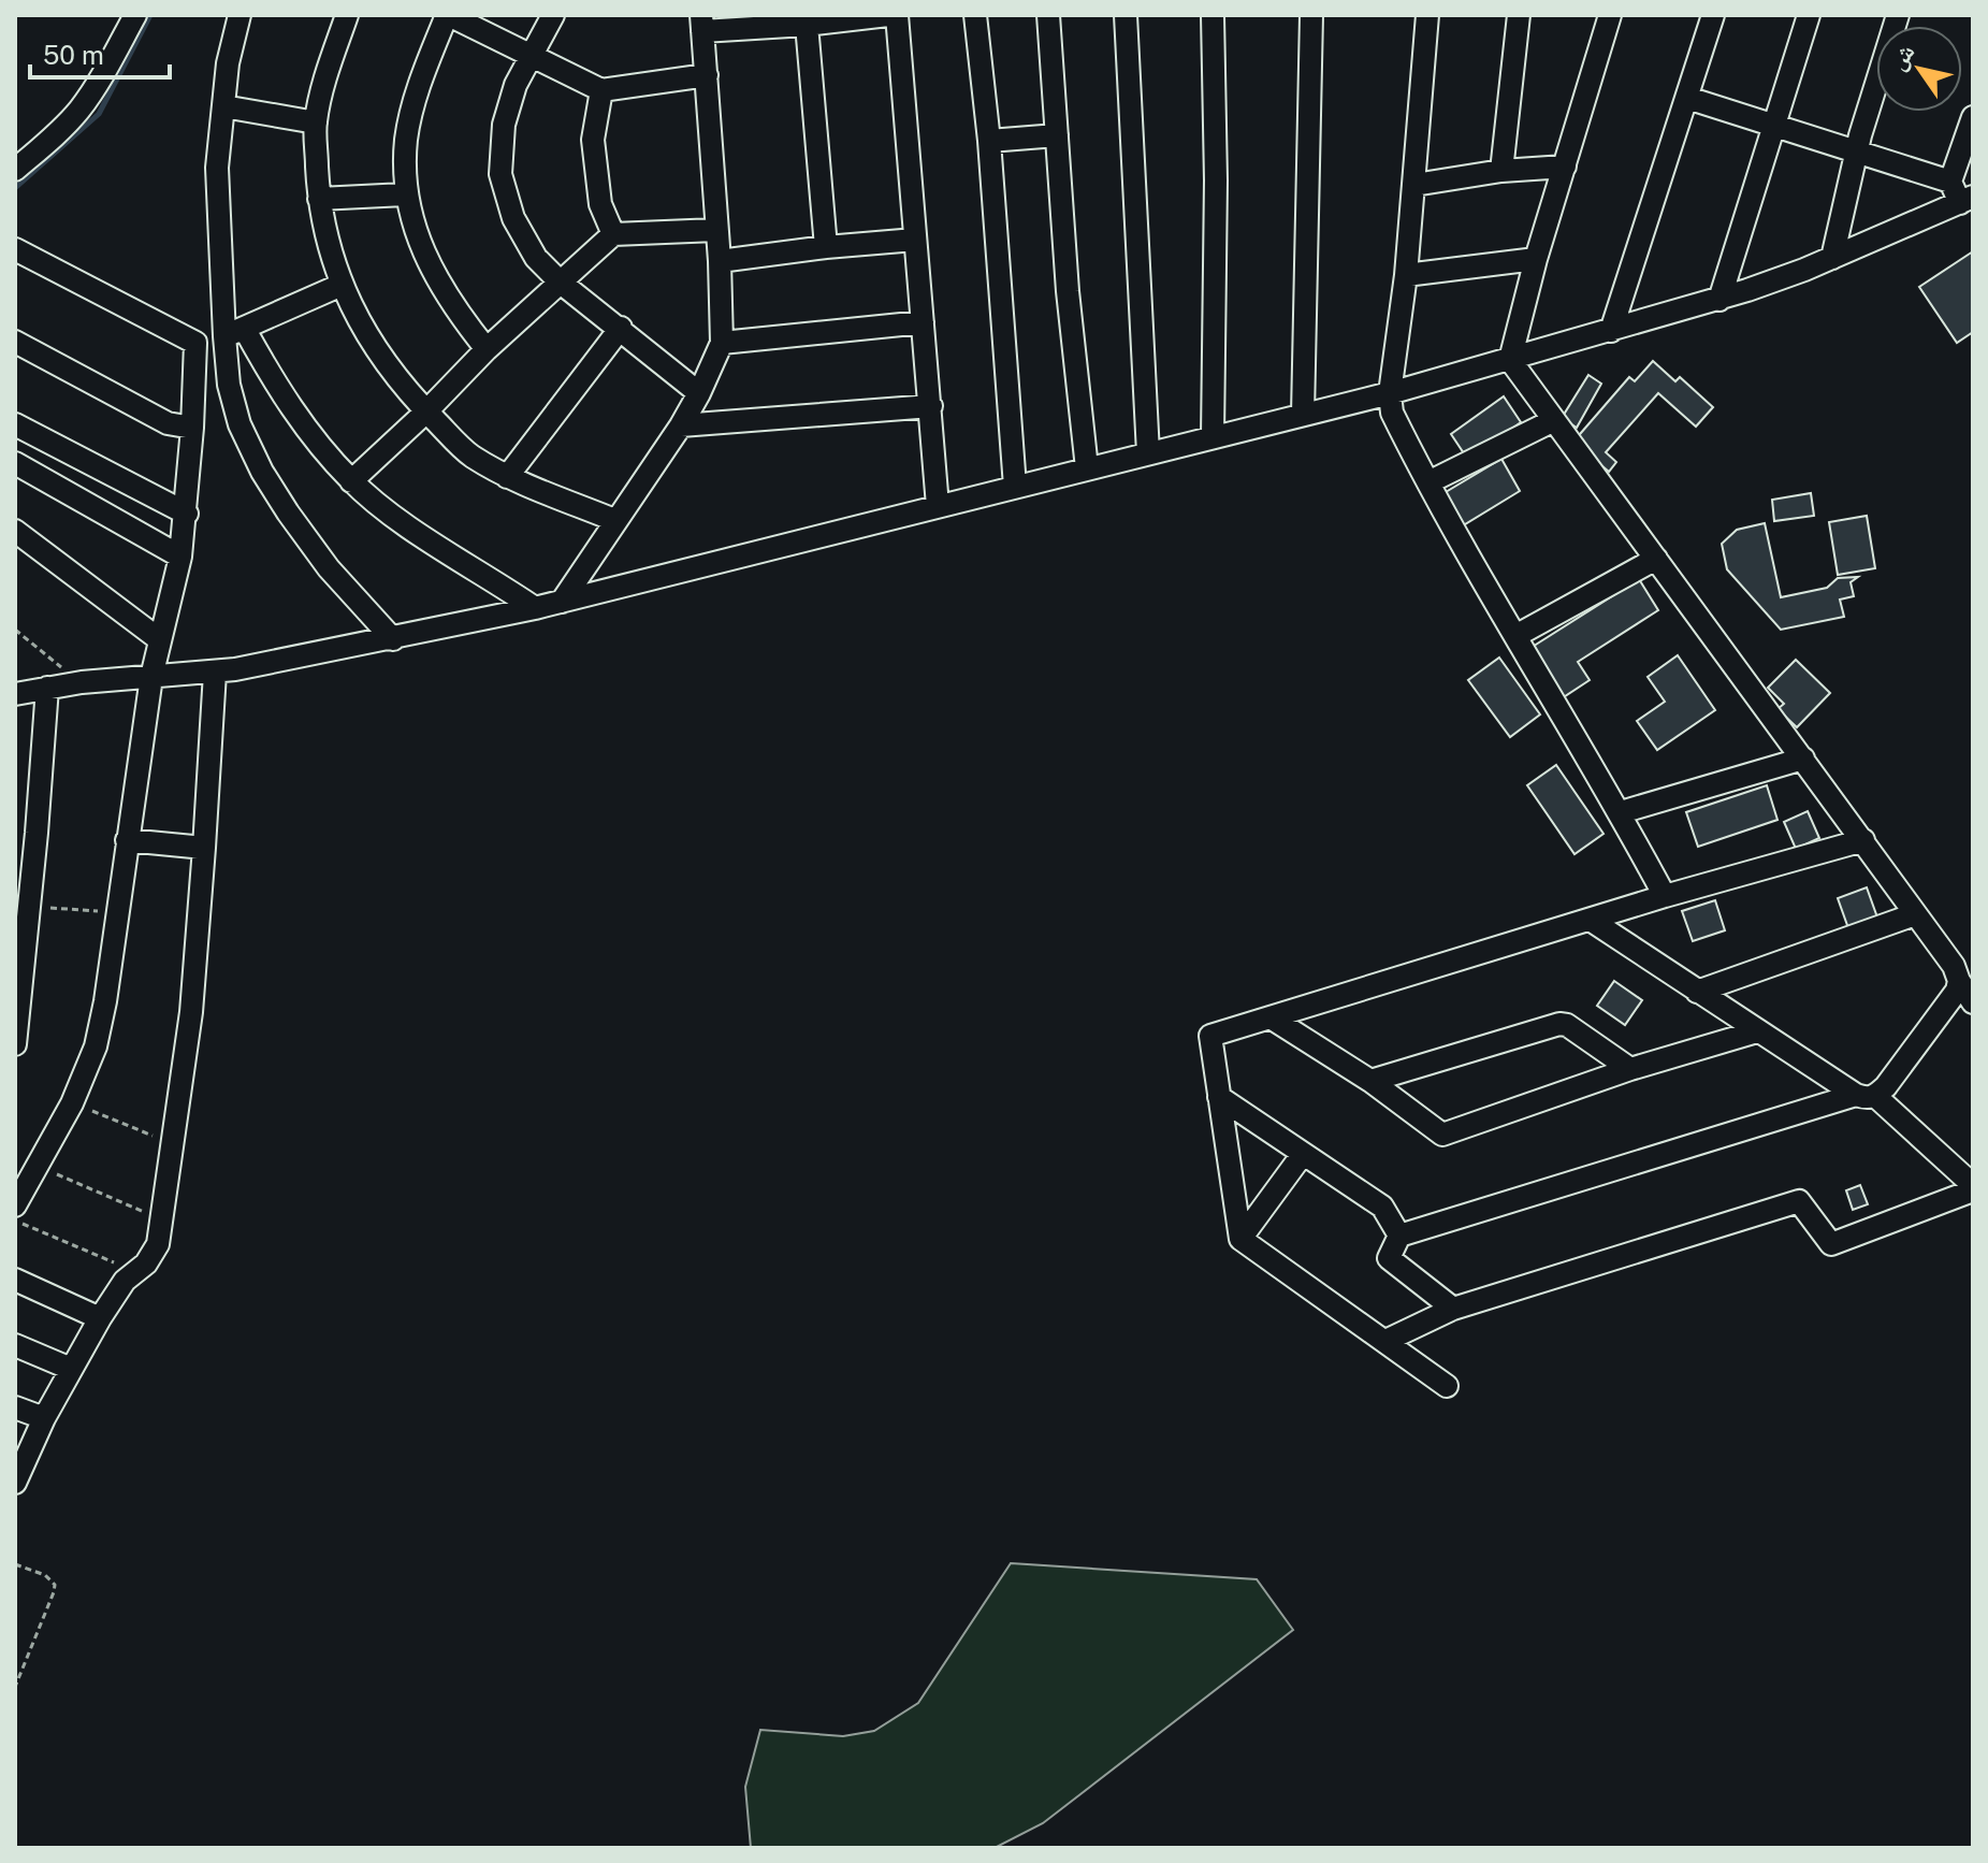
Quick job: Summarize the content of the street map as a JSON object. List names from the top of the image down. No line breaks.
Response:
{"scale_bar":"50 m","north":"top left"}
